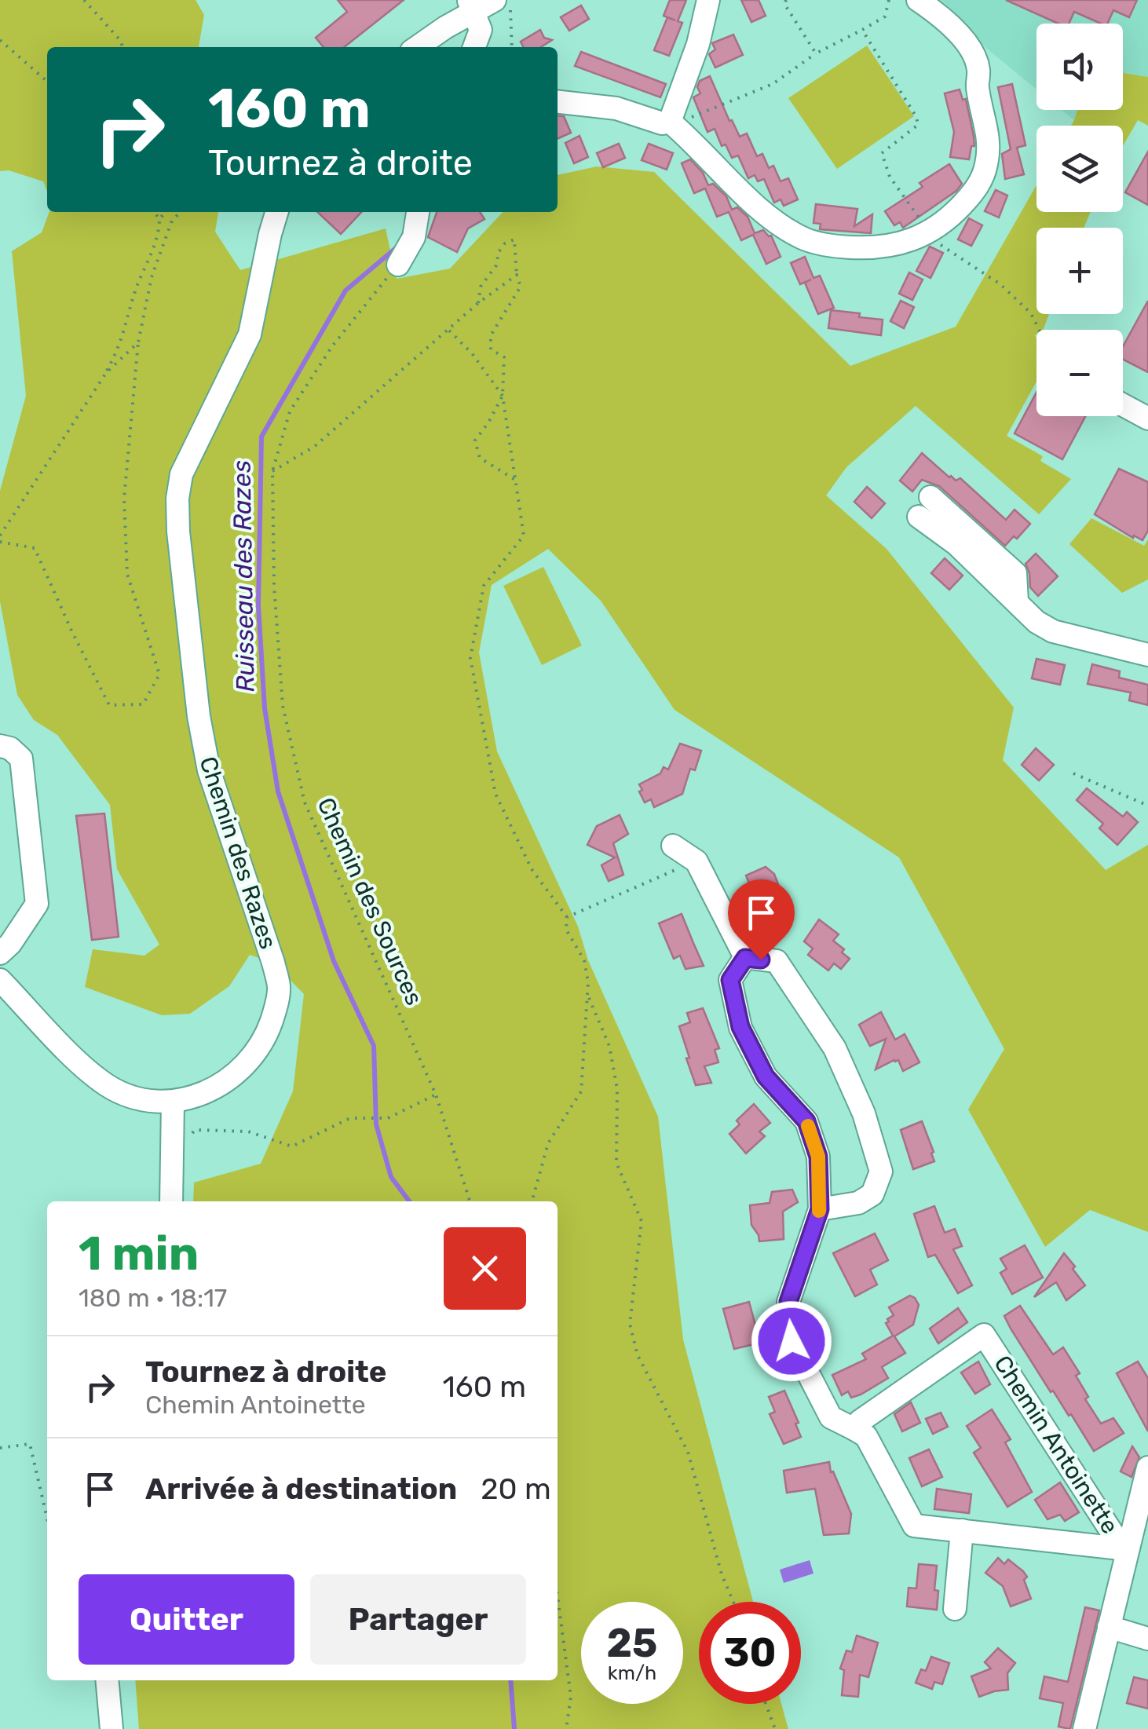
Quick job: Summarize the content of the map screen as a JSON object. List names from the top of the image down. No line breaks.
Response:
{"streets":{"street":["Chemin des Razes","Chemin Antoinette"],"path":["Chemin des Sources"]},"water":["Ruisseau des Razes"],"page":{"map_buttons":["+","−"],"turn":["160 m","Tournez à droite"],"heading":["1 min","180 m · 18:17"],"list":[{"name":"Tournez à droite","note":"Chemin Antoinette","value":"160 m"},{"name":"Arrivée à destination","value":"20 m"}],"buttons":["Quitter","Partager"],"speed":"25 km/h","limit":"30"}}
